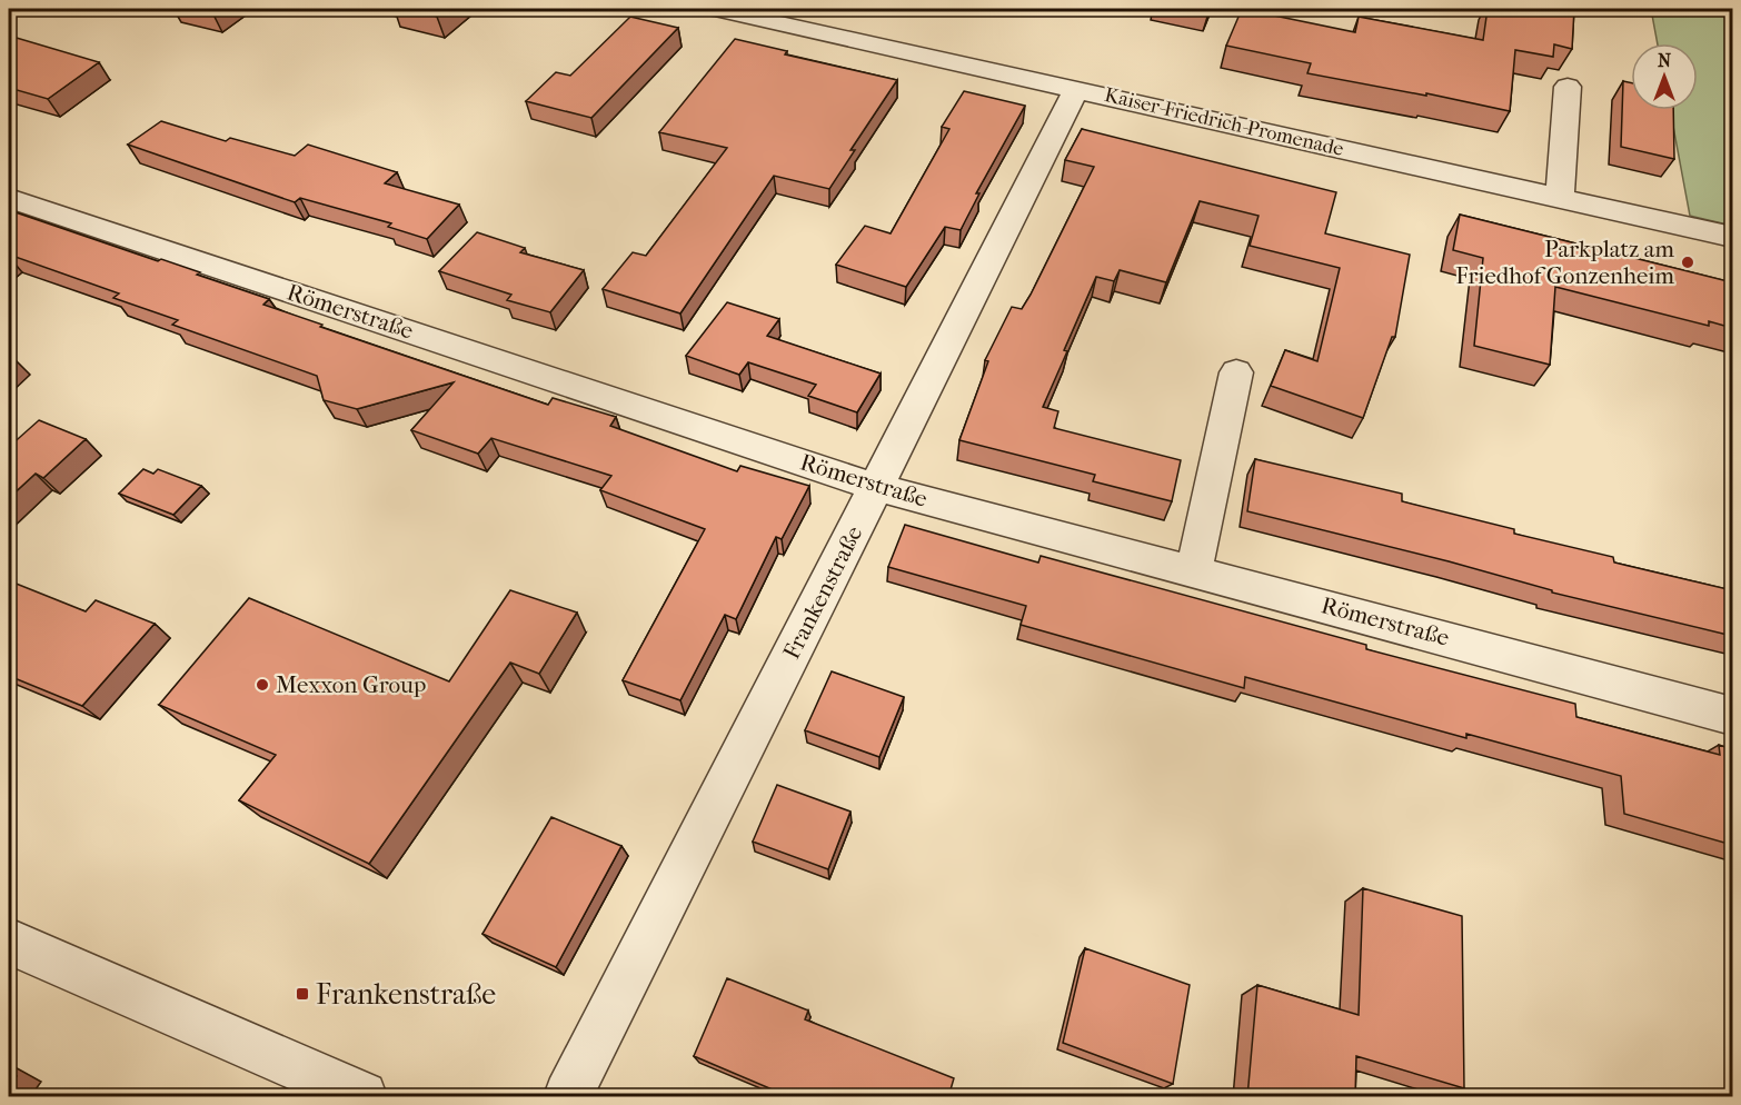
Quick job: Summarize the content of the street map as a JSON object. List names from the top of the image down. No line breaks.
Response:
{"streets":{"street":["Kaiser-Friedrich-Promenade","Römerstraße","Frankenstraße"]},"crossings":[["Kaiser-Friedrich-Promenade","Frankenstraße"],["Römerstraße","Frankenstraße"]],"places":{"other":["Parkplatz am Friedhof Gonzenheim","Mexxon Group"],"transit":["Frankenstraße"]},"north":"top"}
